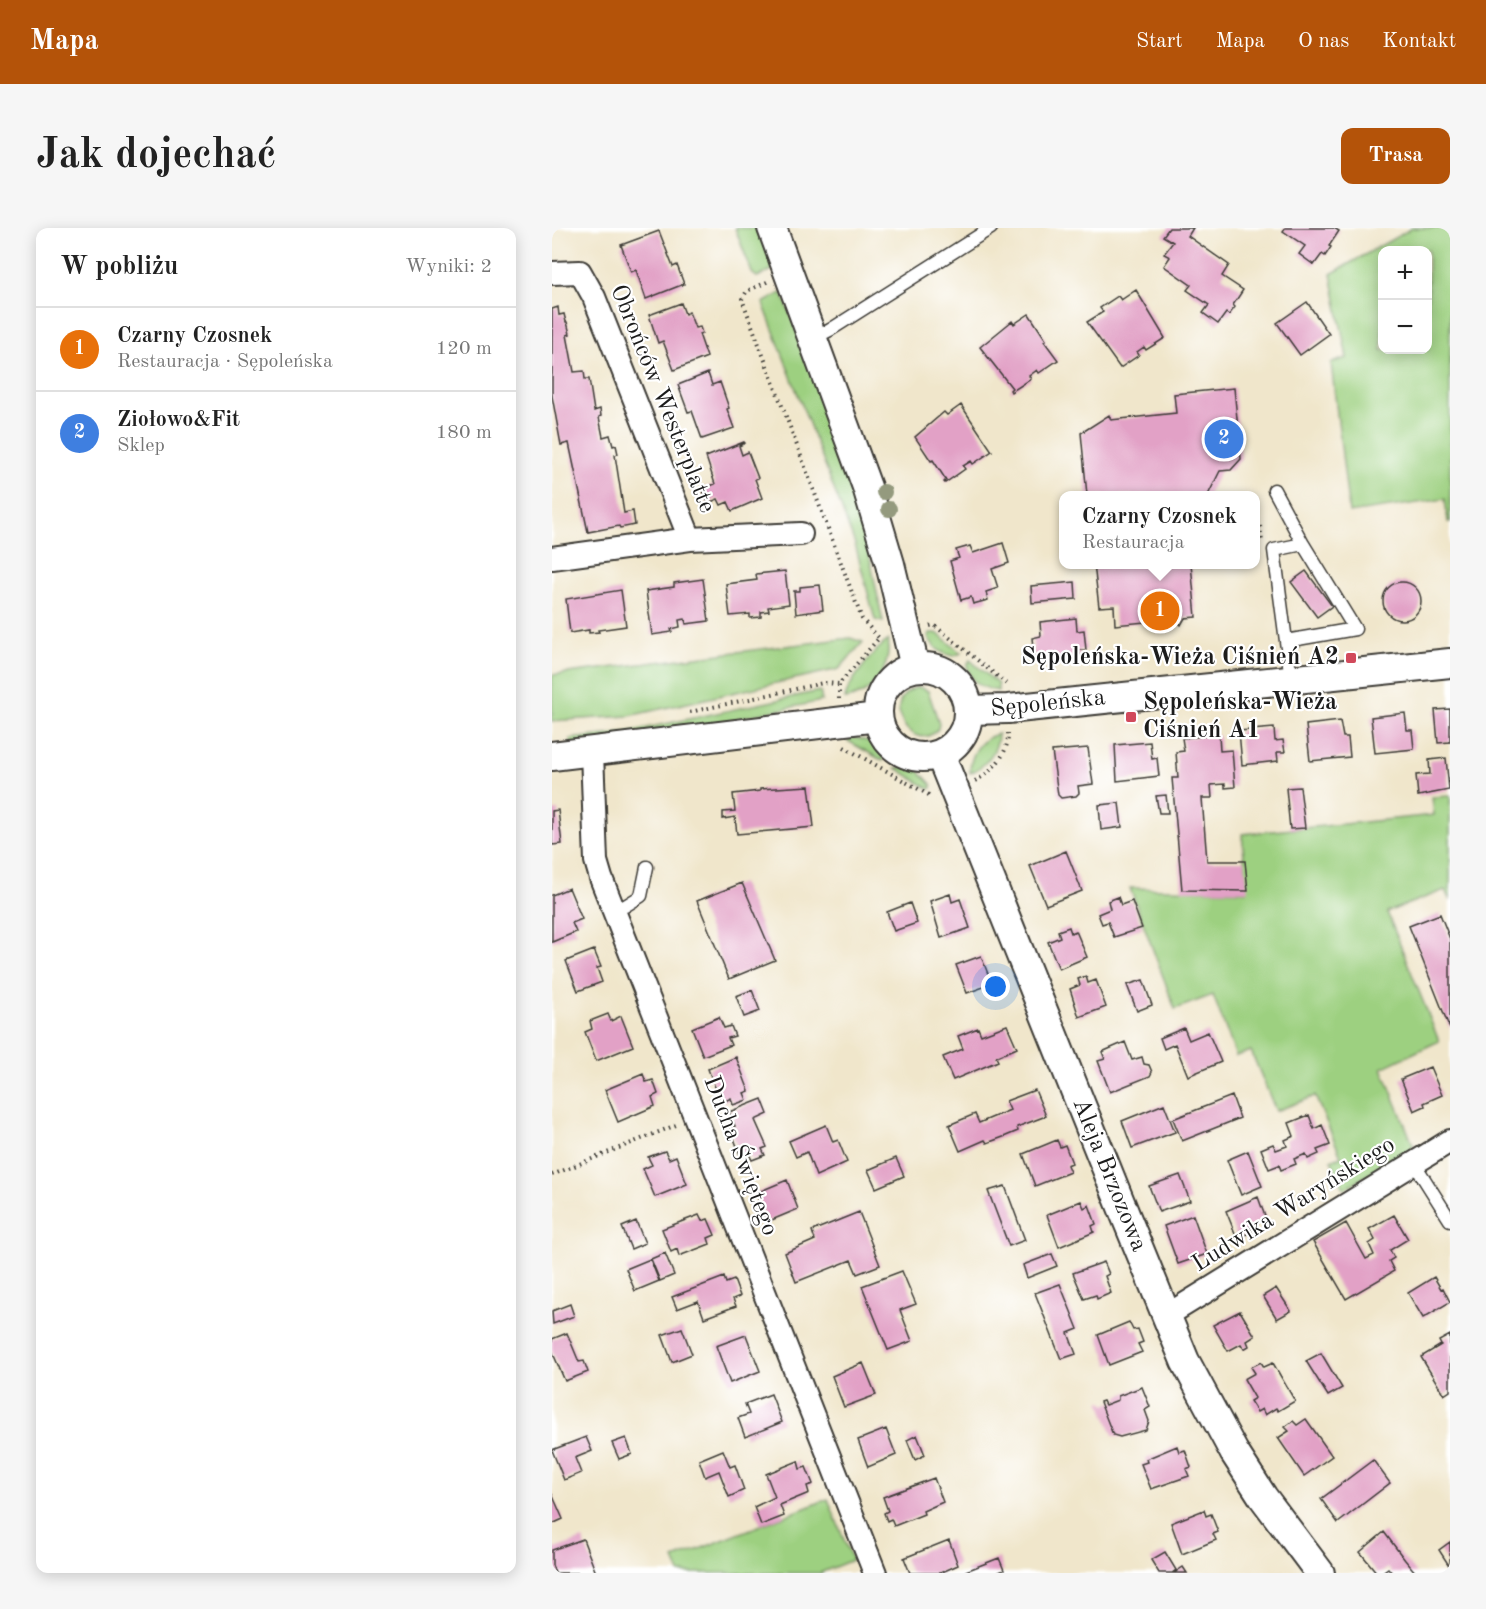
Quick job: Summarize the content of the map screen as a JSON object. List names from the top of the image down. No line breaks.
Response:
{"streets":{"street":["Obrońców Westerplatte","Sępoleńska","Ducha Świętego","Aleja Brzozowa","Ludwika Waryńskiego"]},"crossings":[["Sępoleńska","Aleja Brzozowa"],["Aleja Brzozowa","Ludwika Waryńskiego"]],"places":{"transit":["Sępoleńska-Wieża Ciśnień A2","Sępoleńska-Wieża Ciśnień A1"]},"page":{"header":"Mapa","nav":["Start","Mapa","O nas","Kontakt"],"buttons":"Trasa","title":"Jak dojechać","heading":["W pobliżu","Wyniki: 2"],"map_buttons":["+","−"],"list":[{"mark":"1","name":"Czarny Czosnek","note":"Restauracja · Sępoleńska","value":"120 m"},{"mark":"2","name":"Ziołowo&Fit","note":"Sklep","value":"180 m"}],"pins":["2","1"],"popup":["Czarny Czosnek","Restauracja"]}}
